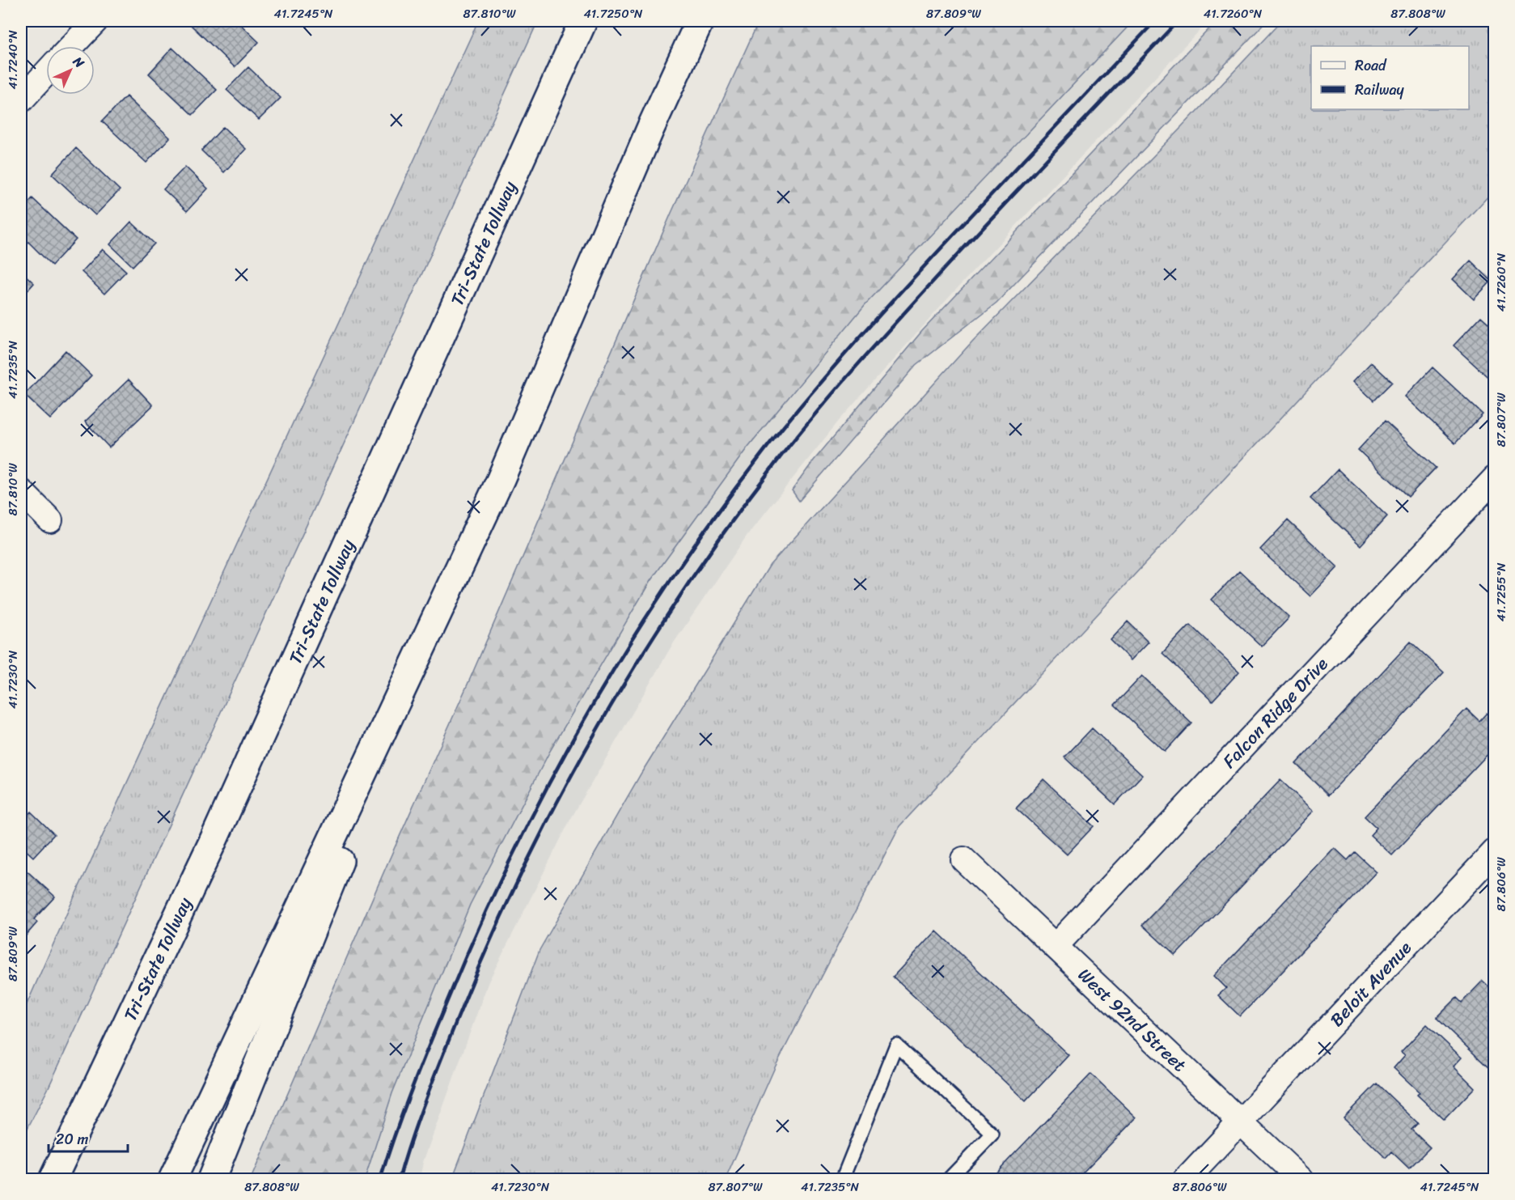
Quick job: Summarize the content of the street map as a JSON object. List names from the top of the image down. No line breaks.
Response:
{"streets":{"highway":["Tri-State Tollway"],"street":["Falcon Ridge Drive","Beloit Avenue","West 92nd Street"]},"crossings":[["Falcon Ridge Drive","West 92nd Street"],["Beloit Avenue","West 92nd Street"]],"legend":["Road","Railway"],"scale_bar":"20 m","north":"top right","coordinates":["41.7245°N","87.810°W","41.7250°N","87.809°W","41.7260°N","87.808°W","41.7240°N","41.7235°N","87.807°W","41.7255°N","41.7230°N","87.806°W"]}
